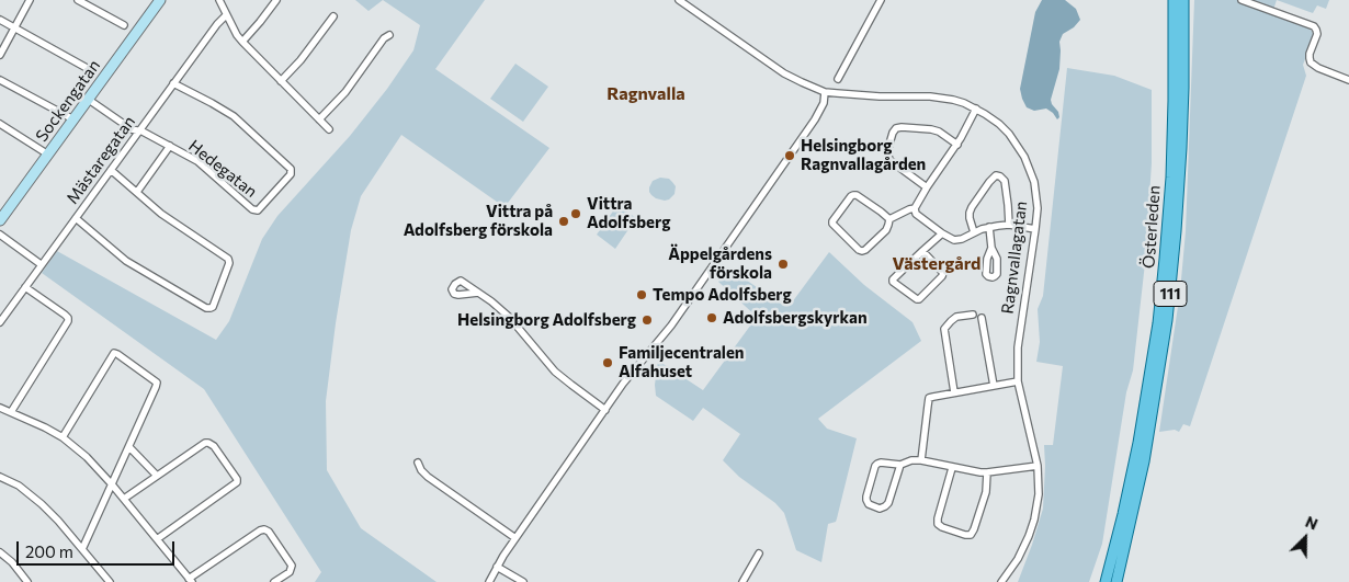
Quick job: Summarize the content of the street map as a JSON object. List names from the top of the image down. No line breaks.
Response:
{"streets":{"main road":["Österleden","111"],"street":["Sockengatan","Mästaregatan","Hedegatan","Ragnvallagatan"]},"crossings":[["Sockengatan","Hedegatan"],["Mästaregatan","Hedegatan"]],"districts":["Ragnvalla","Västergård"],"places":["Helsingborg Ragnvallagården","Vittra Adolfsberg","Vittra på Adolfsberg förskola","Äppelgårdens förskola","Tempo Adolfsberg","Adolfsbergskyrkan","Helsingborg Adolfsberg","Familjecentralen Alfahuset"],"scale_bar":"200 m","north":"top right"}
